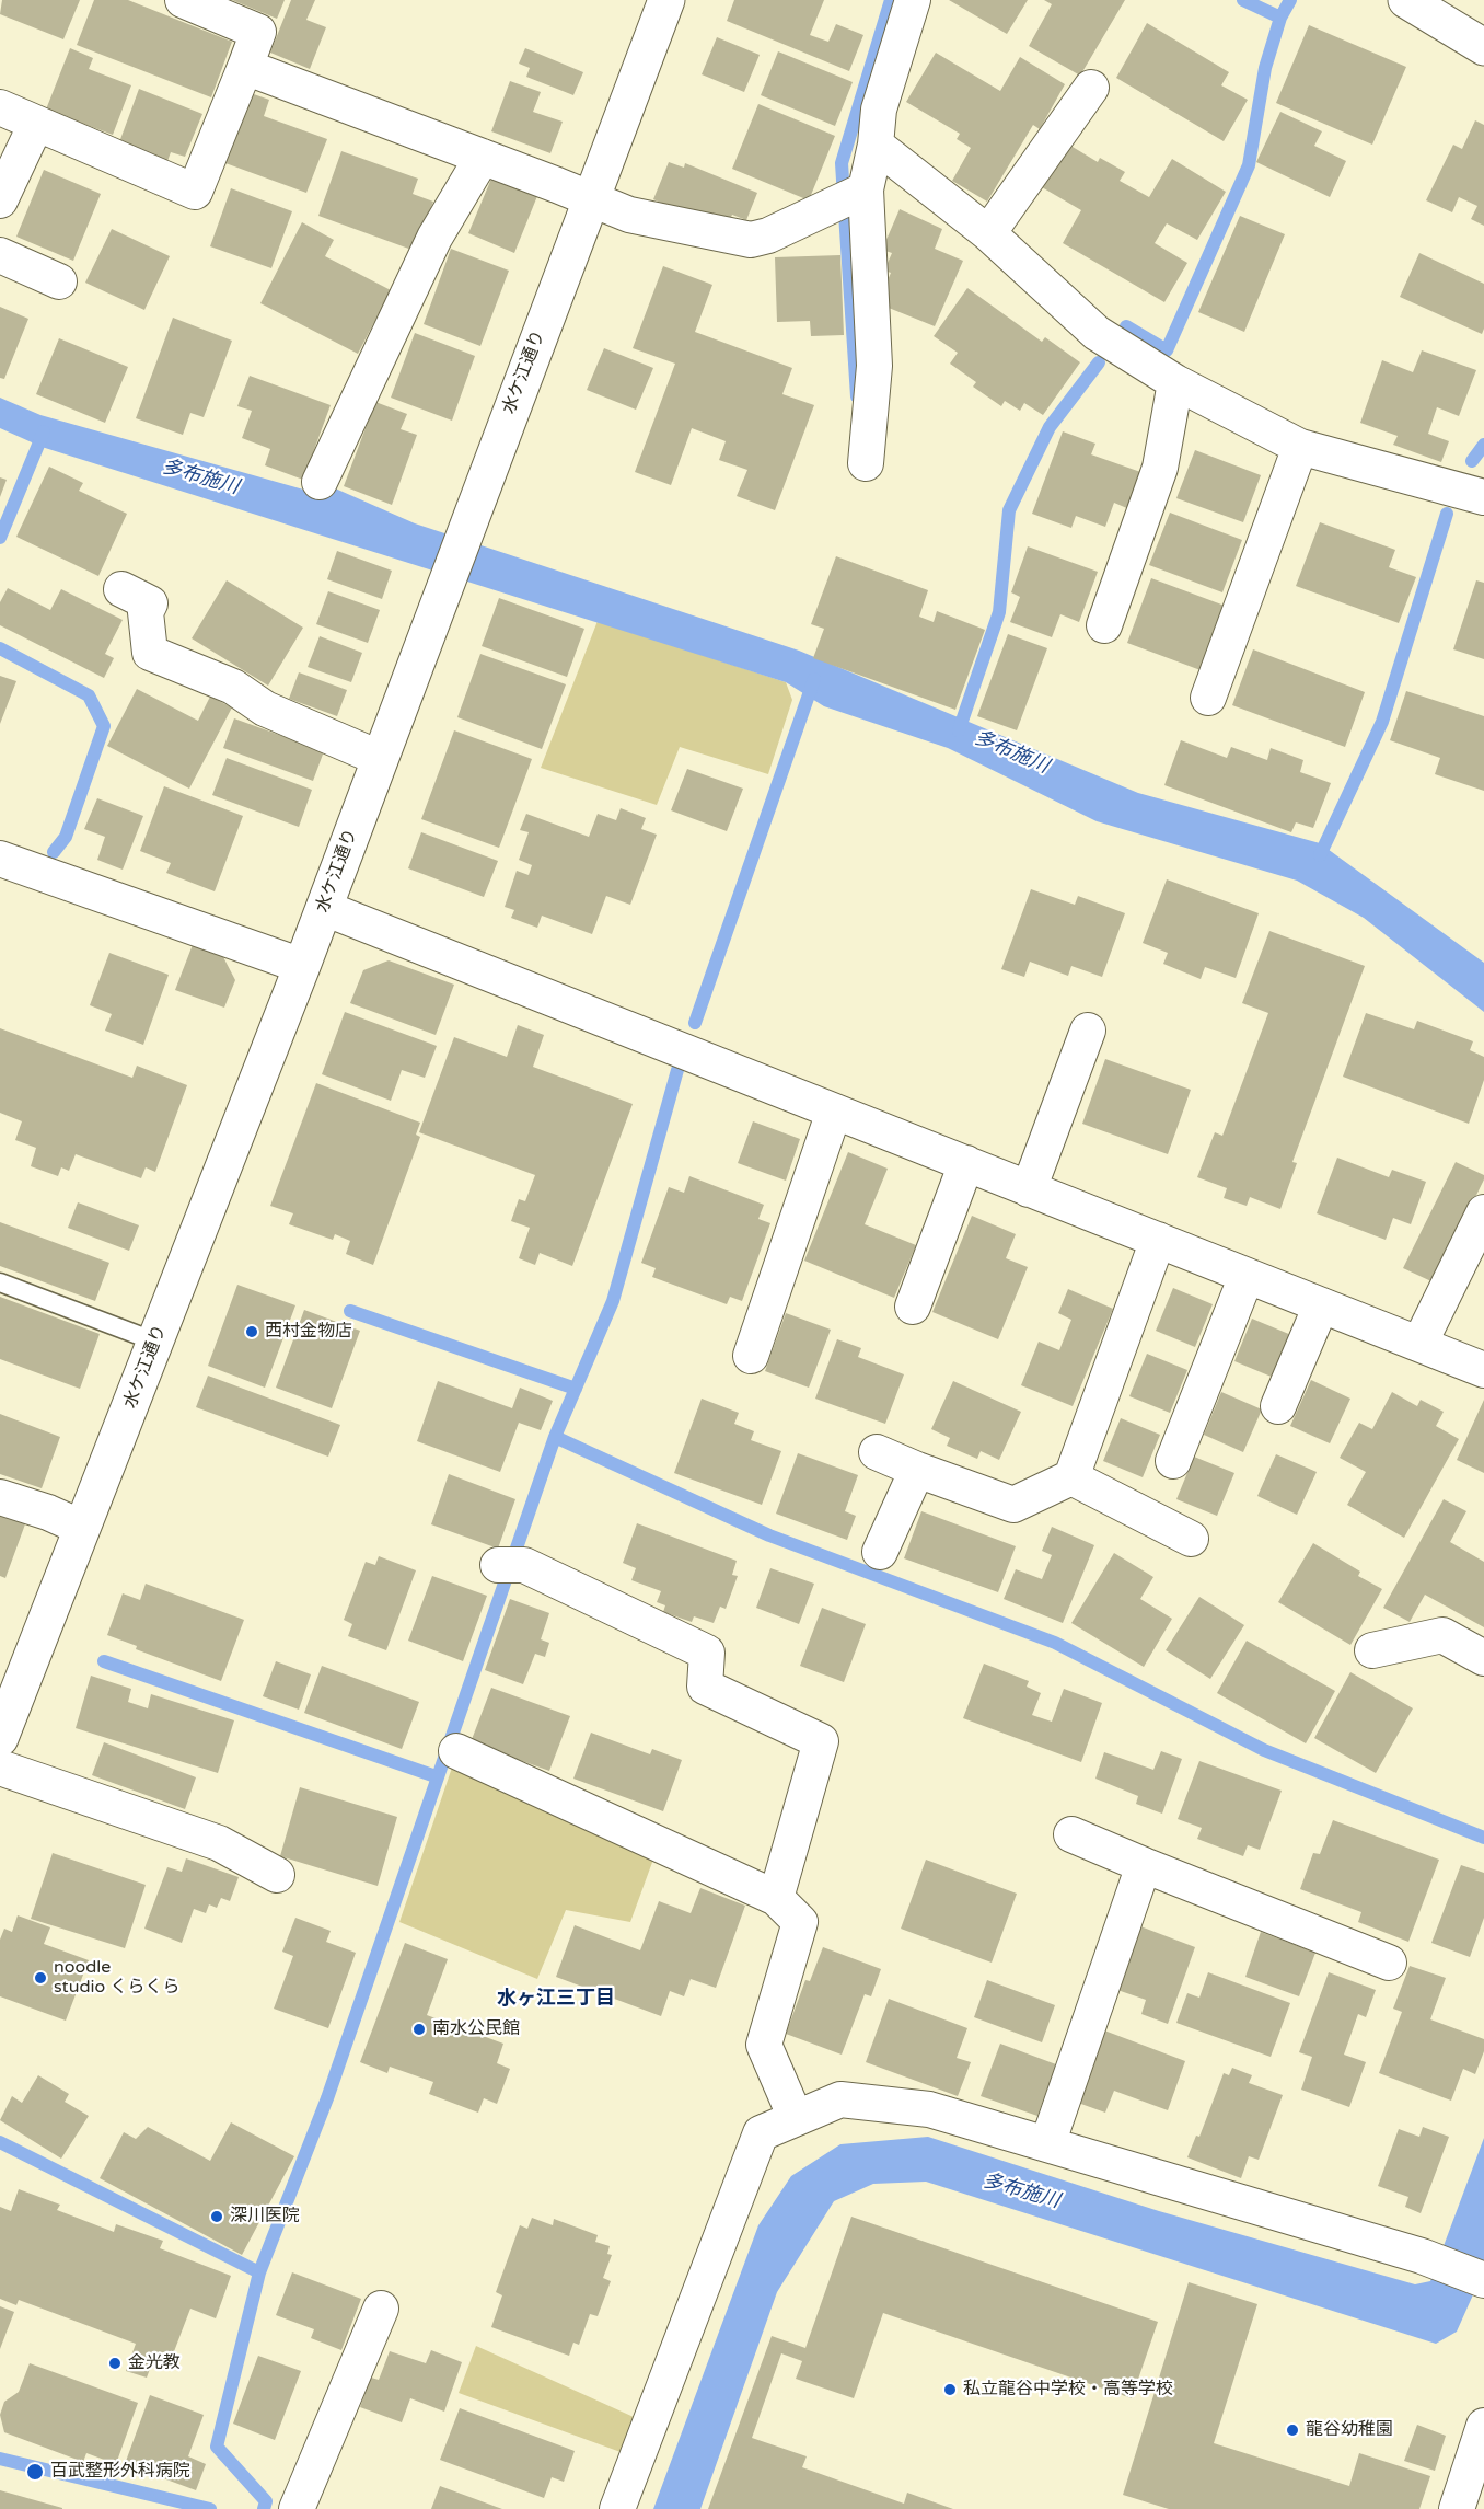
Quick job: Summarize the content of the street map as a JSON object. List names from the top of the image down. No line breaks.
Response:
{"streets":{"main road":["水ケ江通り"]},"districts":["水ヶ江三丁目"],"water":["多布施川"],"places":["西村金物店","noodle studio くらくら","南水公民館","深川医院","金光教","私立龍谷中学校・高等学校","龍谷幼稚園","百武整形外科病院"]}
